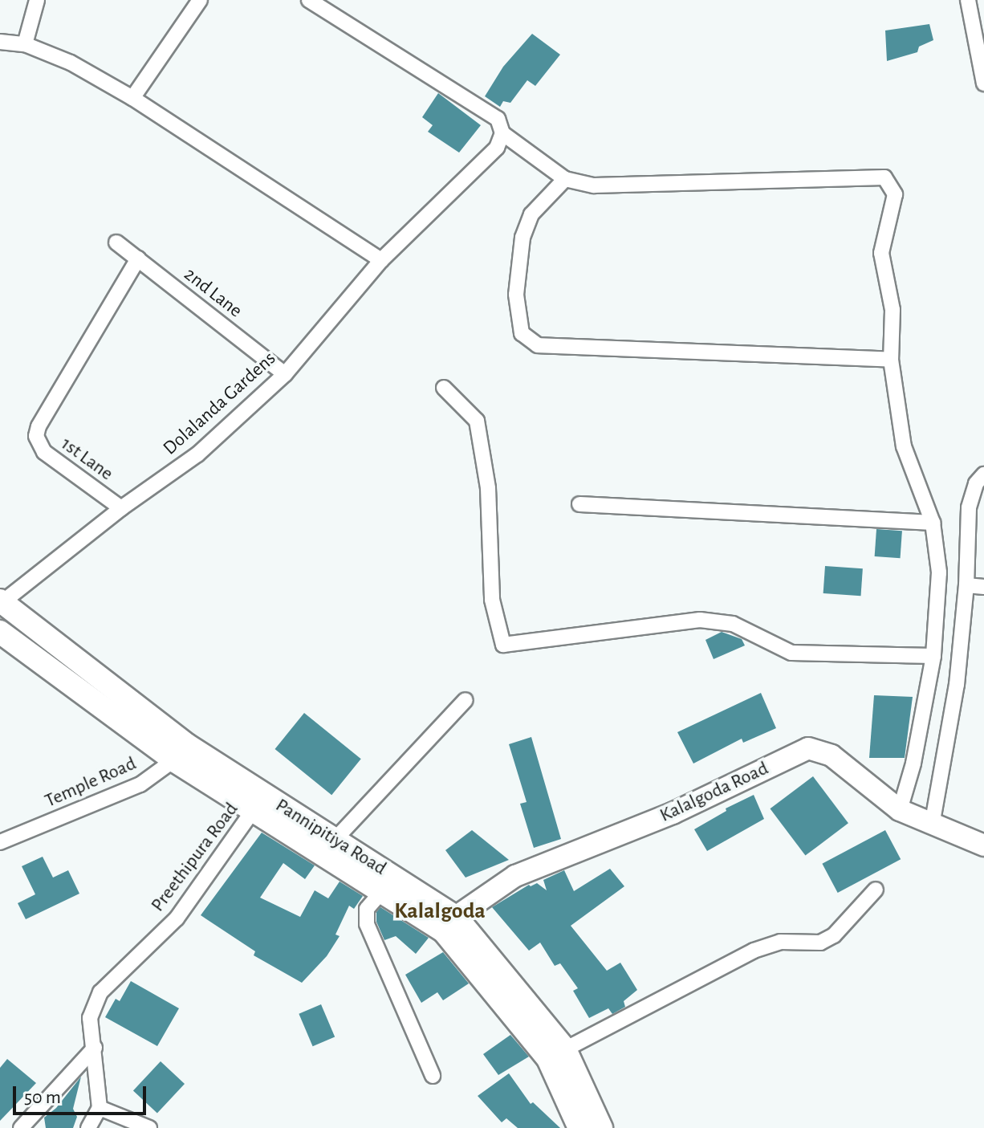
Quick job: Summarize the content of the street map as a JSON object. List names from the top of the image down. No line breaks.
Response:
{"streets":{"main road":["Pannipitiya Road"],"street":["2nd Lane","Dolalanda Gardens","1st Lane","Temple Road","Kalalgoda Road","Preethipura Road"]},"crossings":[["2nd Lane","Dolalanda Gardens"],["2nd Lane","1st Lane"],["Dolalanda Gardens","1st Lane"],["Dolalanda Gardens","Pannipitiya Road"],["Temple Road","Pannipitiya Road"],["Kalalgoda Road","Pannipitiya Road"],["Pannipitiya Road","Preethipura Road"]],"districts":["Kalalgoda"],"scale_bar":"50 m"}
